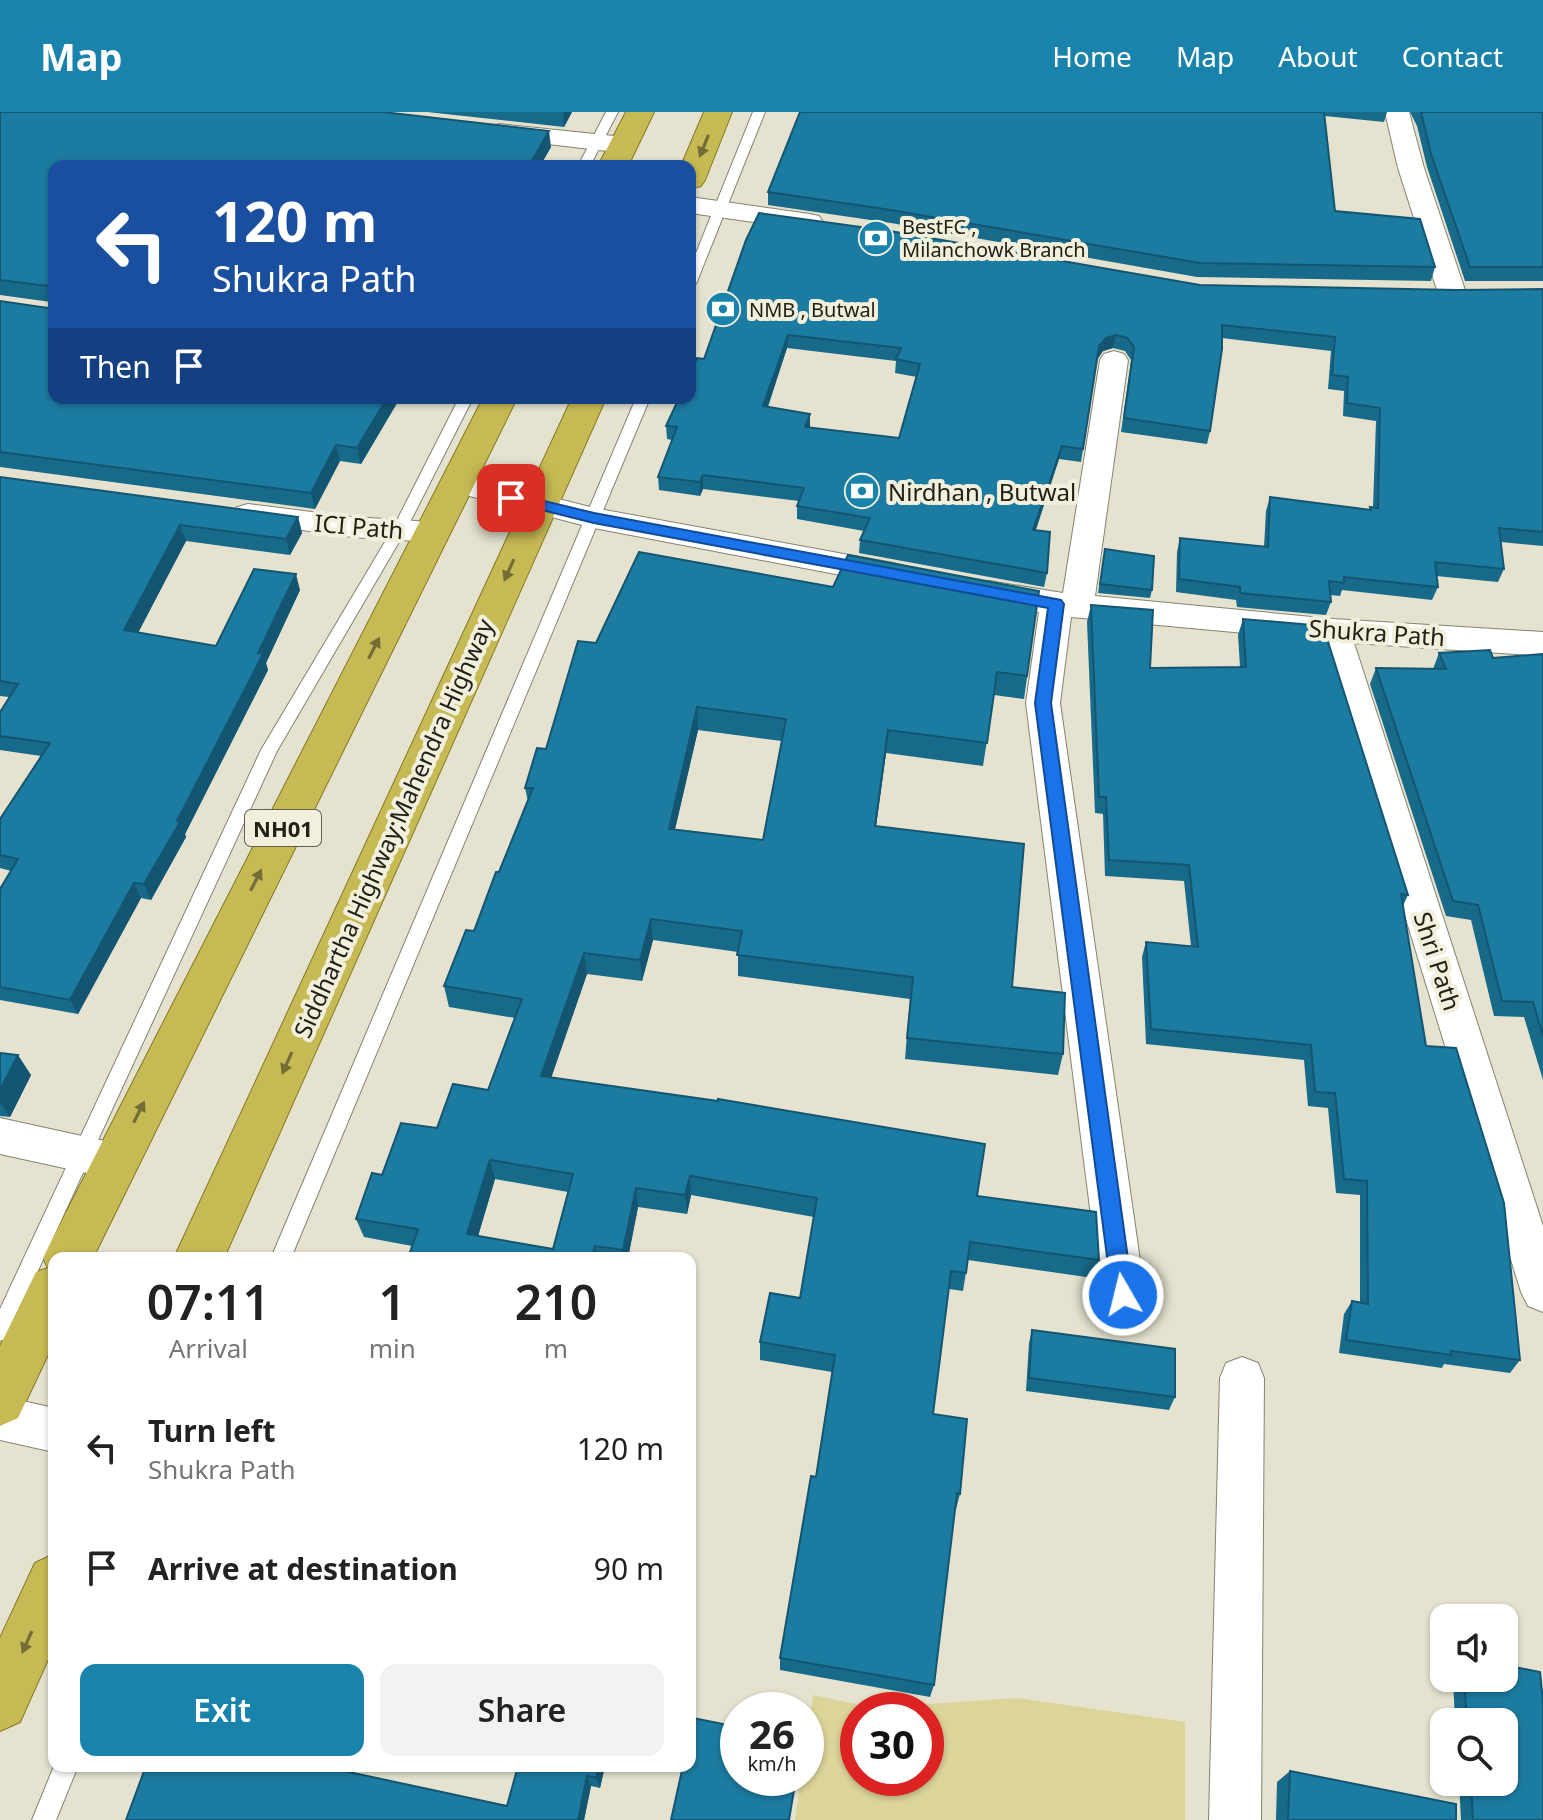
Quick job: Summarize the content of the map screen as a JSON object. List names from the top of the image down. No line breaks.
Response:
{"streets":{"highway":["NH01","Siddhartha Highway;Mahendra Highway"],"street":["ICI Path","Shukra Path","Shri Path"]},"crossings":[["ICI Path","NH01"],["Shukra Path","Shri Path"]],"places":{"bank":["BestFC , Milanchowk Branch","NMB , Butwal","Nirdhan , Butwal"]},"page":{"header":"Map","nav":["Home","Map","About","Contact"],"turn":["120 m","Shukra Path"],"then":"Then","eta":["07:11","Arrival","1","min","210","m"],"list":[{"name":"Turn left","note":"Shukra Path","value":"120 m"},{"name":"Arrive at destination","value":"90 m"}],"buttons":["Exit","Share"],"speed":"26 km/h","limit":"30"}}
